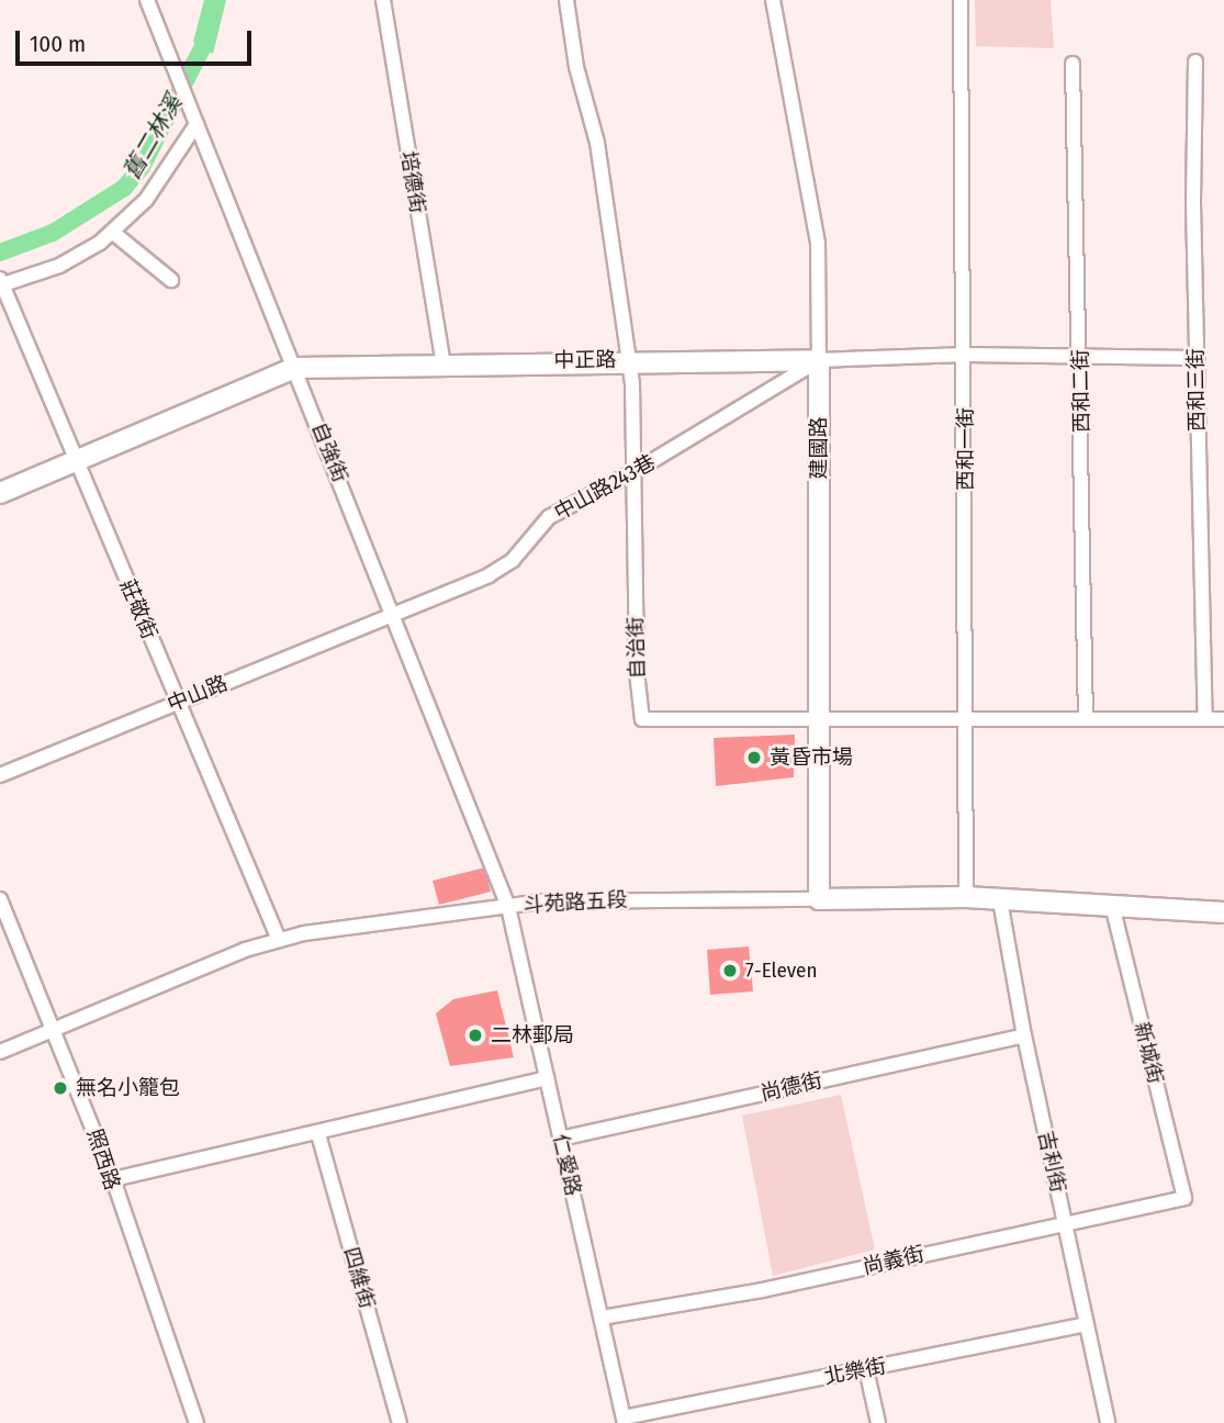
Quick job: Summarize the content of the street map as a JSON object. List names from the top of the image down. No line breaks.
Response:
{"streets":{"main road":["中正路","建國路","斗苑路五段"],"street":["培德街","西和三街","西和二街","西和一街","自強街","中山路243巷","莊敬街","自治街","中山路","新城街","尚德街","照西路","吉利街","仁愛路","尚義街","四維街","北樂街"]},"crossings":[["培德街","中正路"],["中正路","西和三街"],["中正路","西和二街"],["中正路","建國路"],["中正路","西和一街"],["中正路","自強街"],["中正路","中山路243巷"],["中正路","莊敬街"],["中正路","自治街"],["西和三街","自治街"],["西和二街","自治街"],["建國路","中山路243巷"],["建國路","自治街"],["建國路","斗苑路五段"],["西和一街","自治街"],["西和一街","斗苑路五段"],["自強街","中山路243巷"],["自強街","中山路"],["自強街","斗苑路五段"],["自強街","仁愛路"],["中山路243巷","自治街"],["中山路243巷","中山路"],["莊敬街","中山路"],["莊敬街","斗苑路五段"],["斗苑路五段","新城街"],["斗苑路五段","照西路"],["斗苑路五段","吉利街"],["斗苑路五段","仁愛路"],["新城街","尚義街"],["尚德街","吉利街"],["尚德街","仁愛路"],["吉利街","尚義街"],["吉利街","北樂街"],["仁愛路","尚義街"],["仁愛路","北樂街"]],"water":["舊二林溪"],"places":["黃昏市場","7-Eleven","二林郵局","無名小籠包"],"scale_bar":"100 m"}
